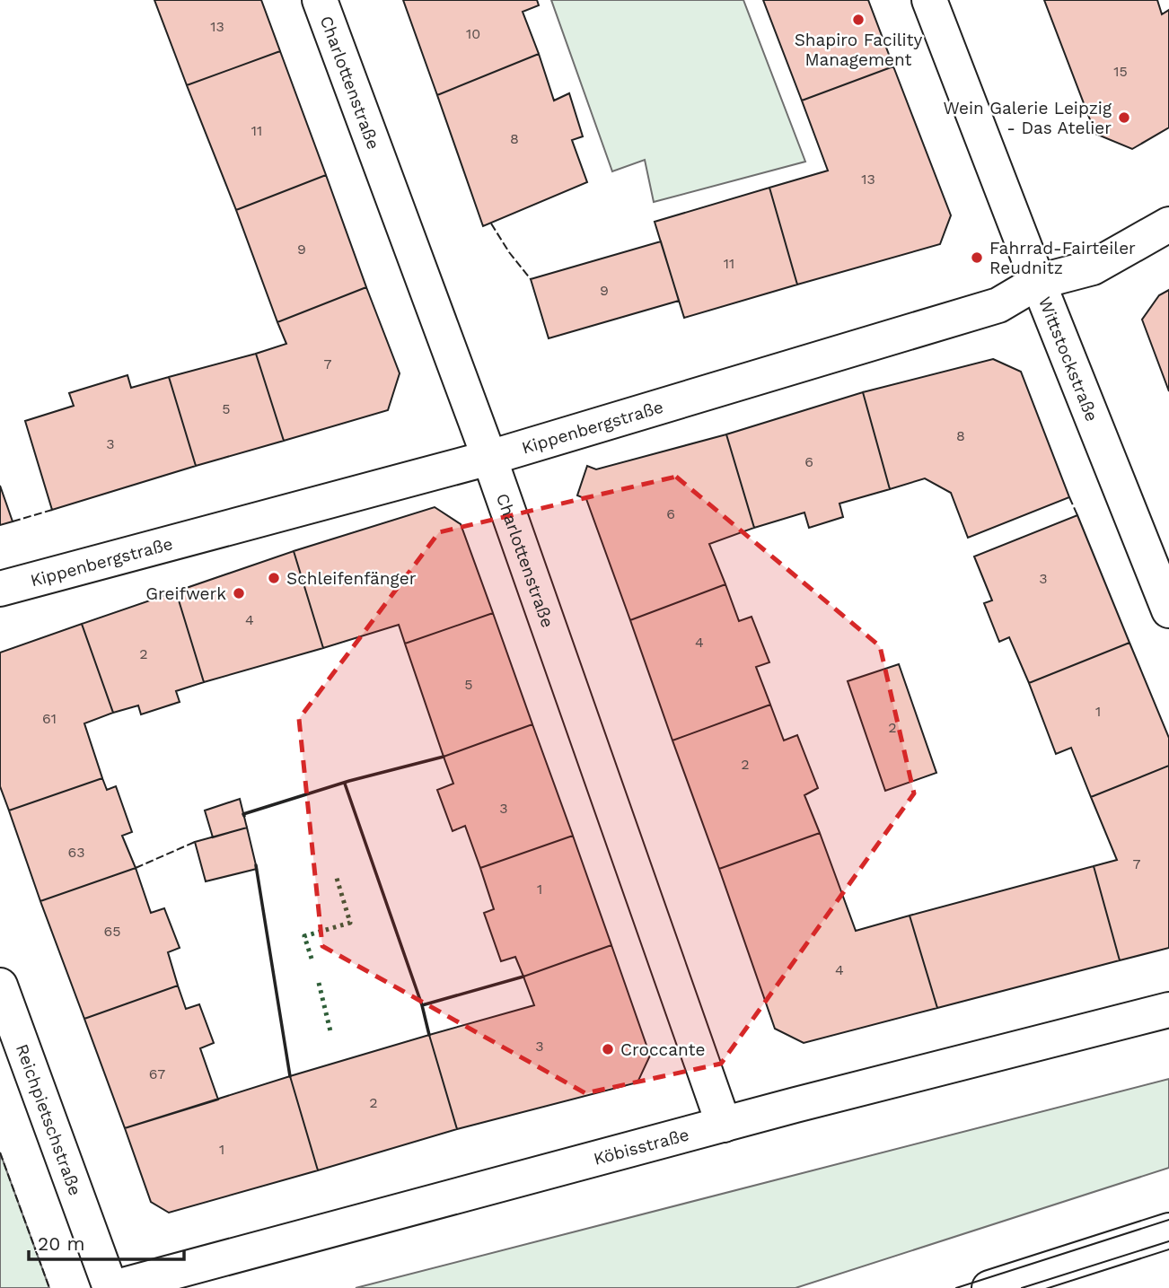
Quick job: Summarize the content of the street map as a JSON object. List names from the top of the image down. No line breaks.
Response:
{"streets":{"street":["Charlottenstraße","Wittstockstraße","Kippenbergstraße","Reichpietschstraße","Köbisstraße"]},"crossings":[["Charlottenstraße","Kippenbergstraße"],["Charlottenstraße","Köbisstraße"],["Wittstockstraße","Kippenbergstraße"],["Reichpietschstraße","Köbisstraße"]],"places":["Shapiro Facility Management","Wein Galerie Leipzig - Das Atelier","Fahrrad-Fairteiler Reudnitz","Schleifenfänger","Greifwerk","Croccante"],"house_numbers":["13","10","15","11","8","13","9","11","9","7","5","8","3","6","6","3","4","4","2","5","1","61","2","2","3","63","7","1","65","4","3","67","2","1"],"scale_bar":"20 m"}
